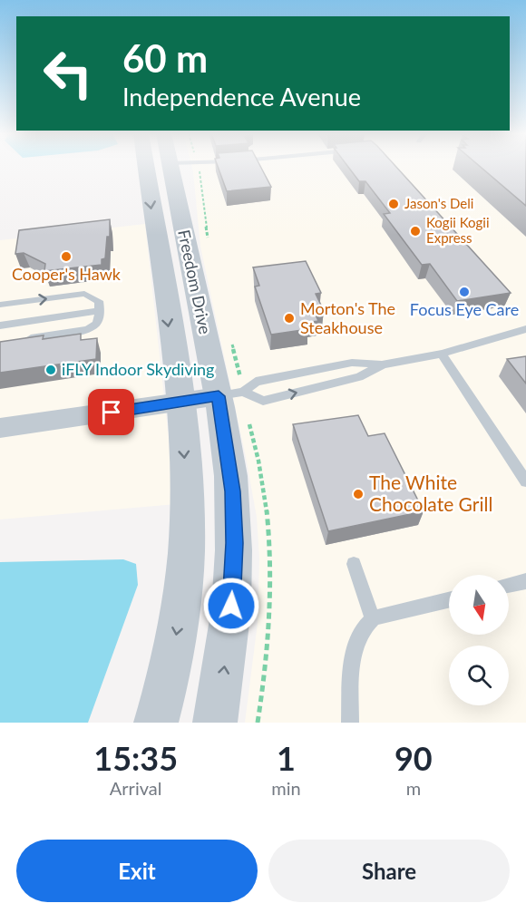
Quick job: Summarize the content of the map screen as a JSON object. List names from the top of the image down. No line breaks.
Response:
{"streets":{"street":["Freedom Drive"]},"places":["Jason's Deli","Kogii Kogii Express","Cooper's Hawk","Focus Eye Care","Morton's The Steakhouse","iFLY Indoor Skydiving","The White Chocolate Grill"],"north":"bottom","page":{"turn":["60 m","Independence Avenue"],"eta":["15:35","Arrival","1","min","90","m"],"buttons":["Exit","Share"]}}
